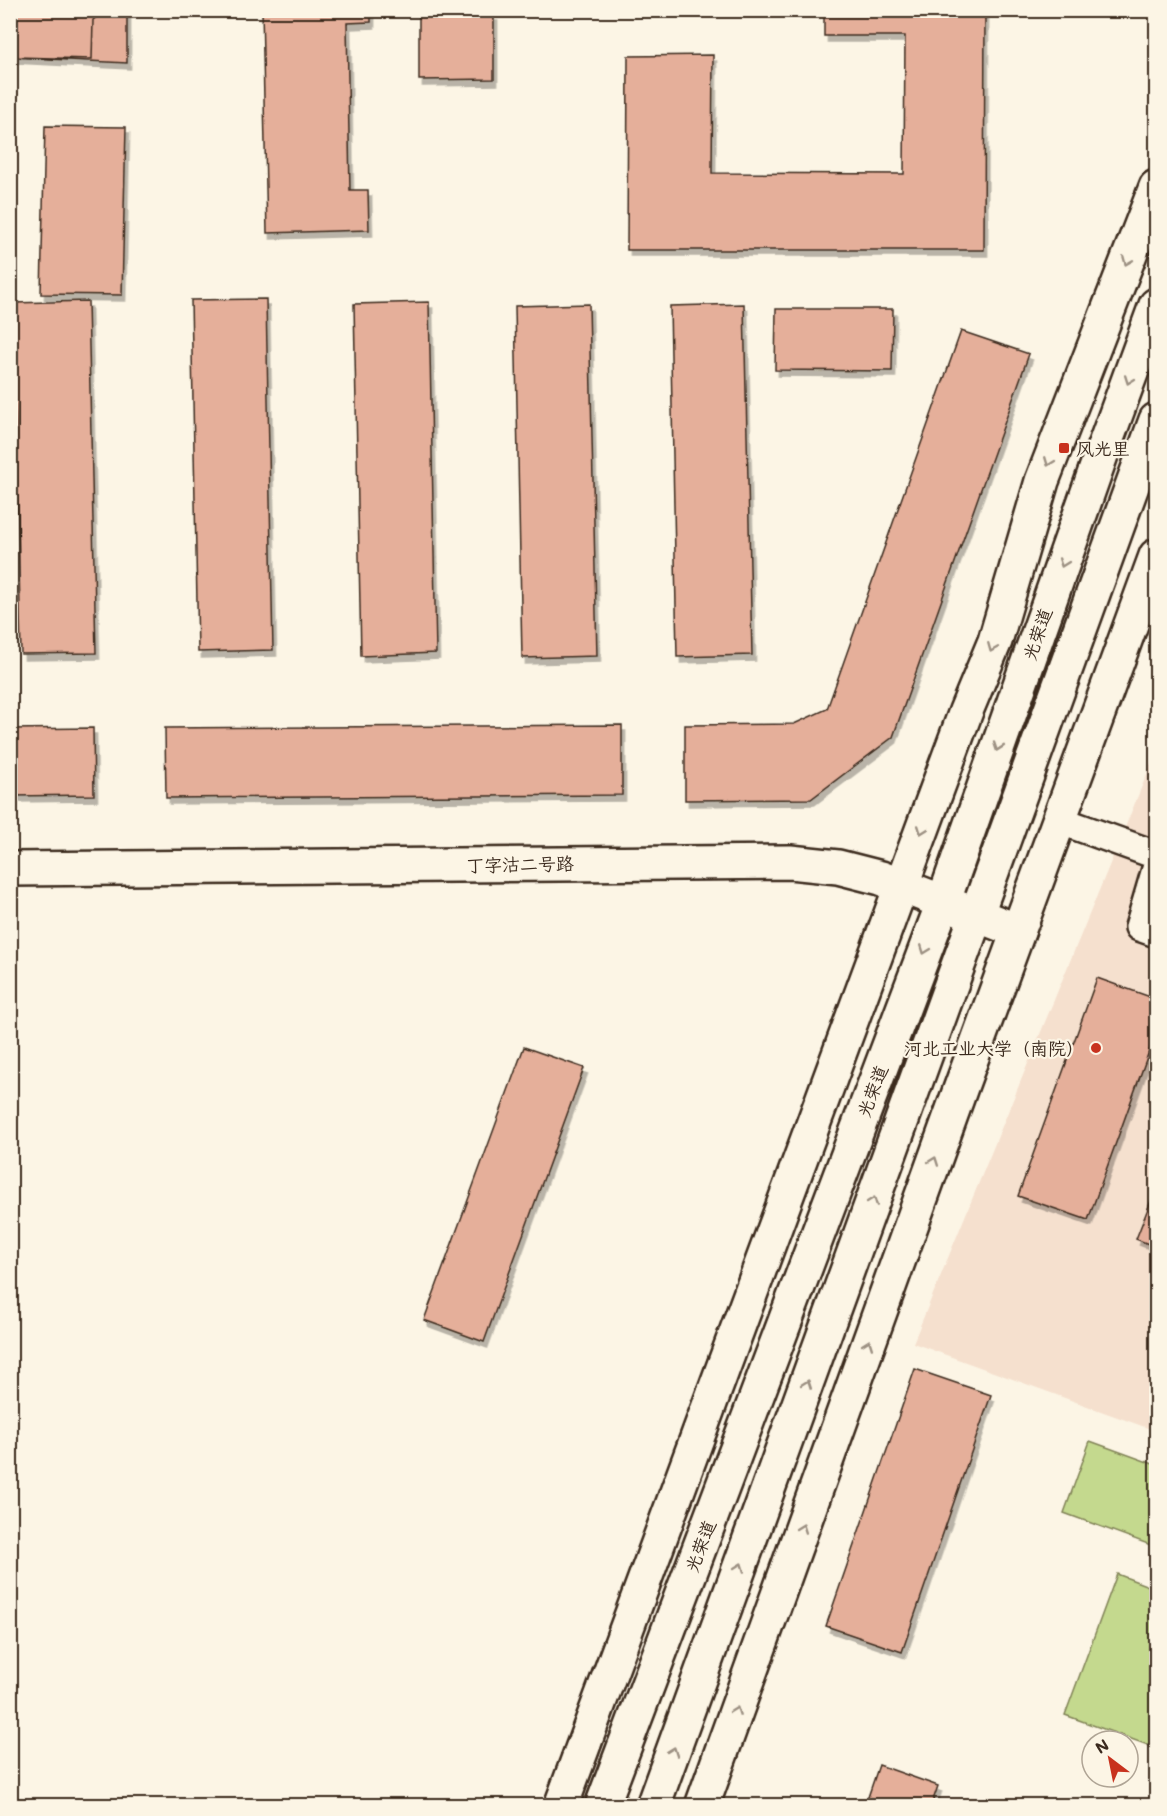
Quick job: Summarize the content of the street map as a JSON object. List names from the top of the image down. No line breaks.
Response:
{"streets":{"main road":["光荣道","丁字沽二号路"]},"crossings":[["光荣道","丁字沽二号路"]],"places":{"transit":["风光里"],"other":["河北工业大学（南院）"]},"north":"top left"}
